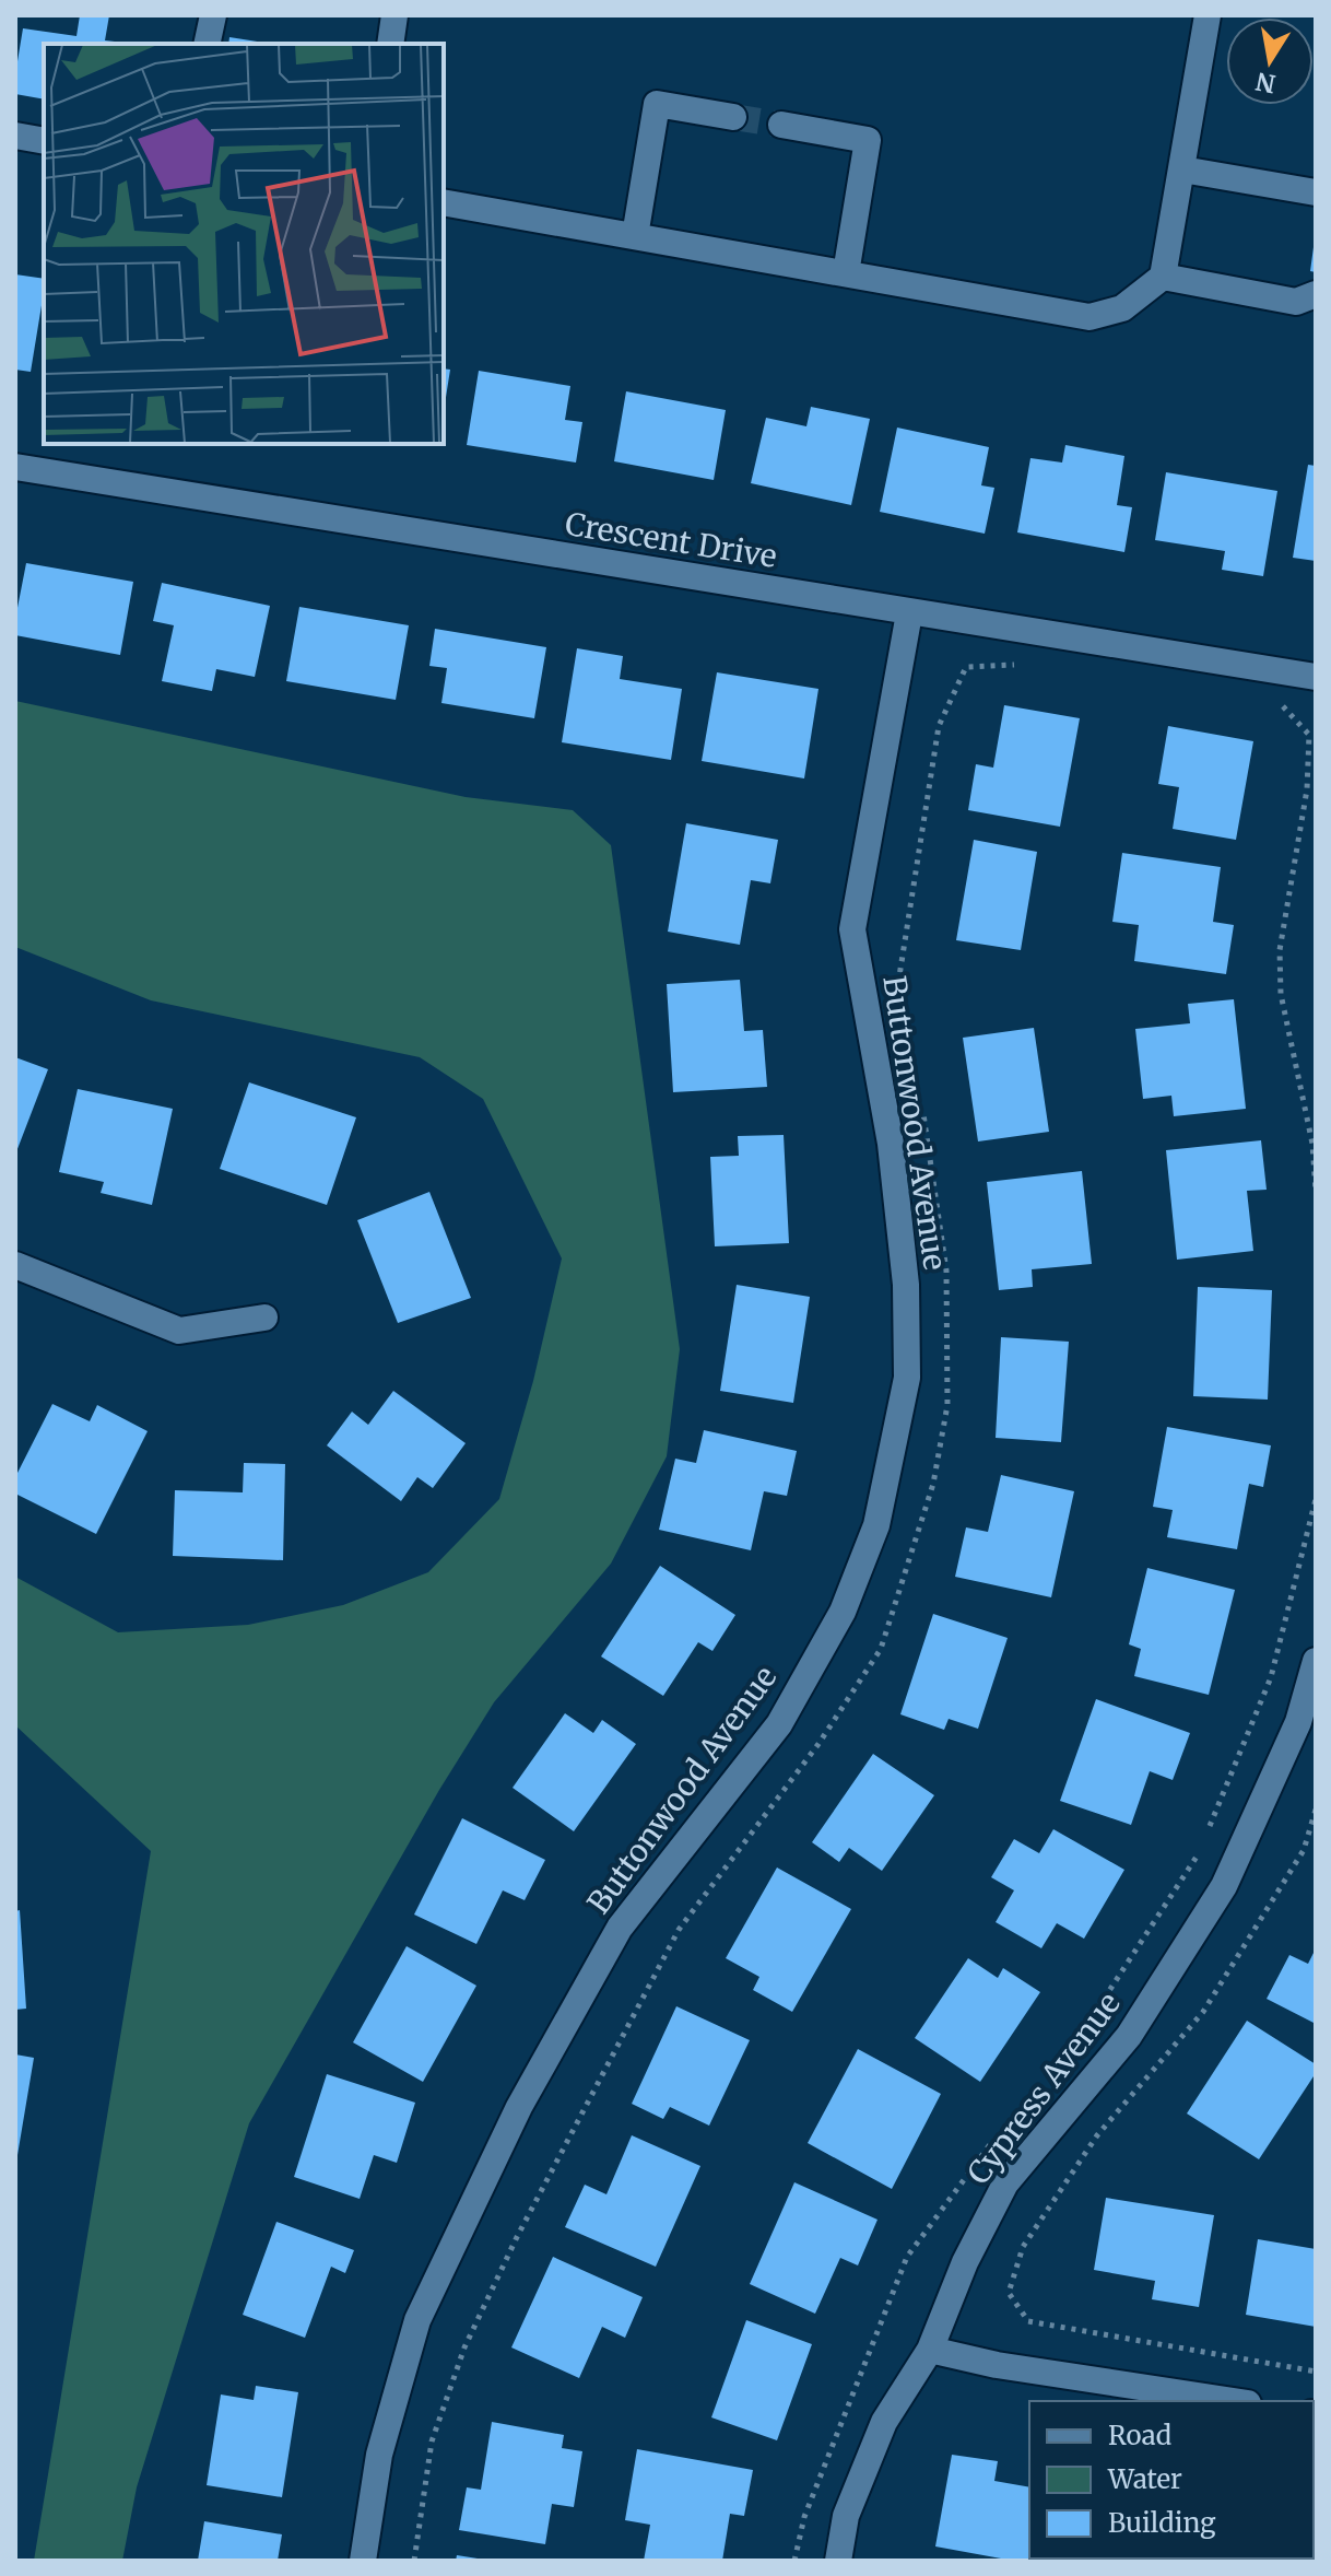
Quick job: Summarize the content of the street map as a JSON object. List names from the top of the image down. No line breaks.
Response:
{"streets":{"street":["Crescent Drive","Buttonwood Avenue","Cypress Avenue"]},"crossings":[["Crescent Drive","Buttonwood Avenue"]],"legend":["Road","Water","Building"],"north":"bottom"}
